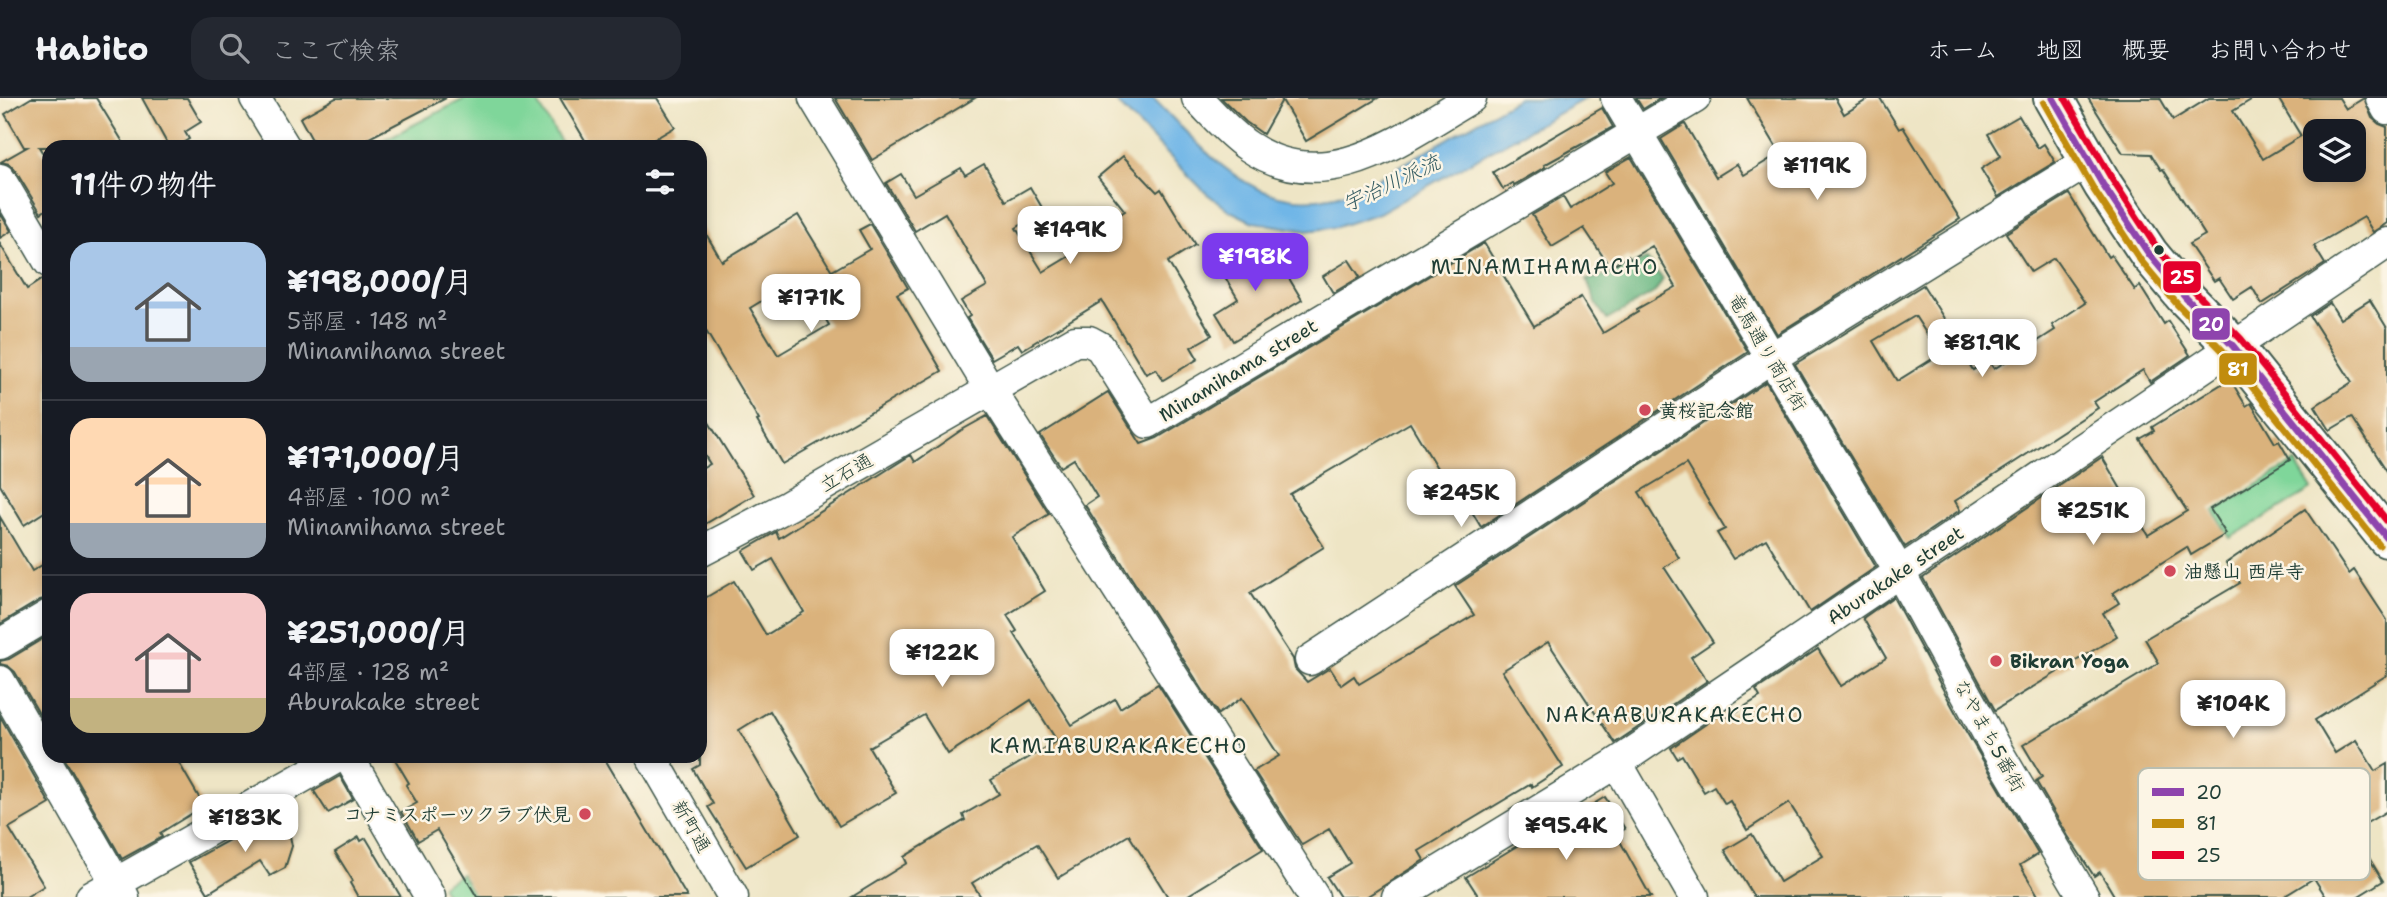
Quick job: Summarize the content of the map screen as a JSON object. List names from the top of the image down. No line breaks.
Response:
{"streets":{"street":["竜馬通り商店街","Minamihama street","立石通","Aburakake street","なやまち5番街","新町通"]},"crossings":[["竜馬通り商店街","Minamihama street"],["竜馬通り商店街","Aburakake street"],["竜馬通り商店街","なやまち5番街"],["Minamihama street","立石通"],["Aburakake street","なやまち5番街"]],"districts":["MINAMIHAMACHO","NAKAABURAKAKECHO","KAMIABURAKAKECHO"],"water":["宇治川派流"],"places":["黄桜記念館","油懸山 西岸寺","Bikran Yoga","コナミスポーツクラブ伏見"],"lines":["transit line 20","transit line 25","transit line 81"],"legend":["20","81","25"],"page":{"header":"Habito","search":"ここで検索","nav":["ホーム","地図","概要","お問い合わせ"],"heading":"11件の物件","price":["¥119K","¥149K","¥198K","¥171K","¥81.9K","¥245K","¥251K","¥122K","¥104K","¥183K","¥95.4K"],"list":[{"name":"¥198,000/月","note":"5部屋 · 148 m² · Minamihama street"},{"name":"¥171,000/月","note":"4部屋 · 100 m² · Minamihama street"},{"name":"¥251,000/月","note":"4部屋 · 128 m² · Aburakake street"}]}}
